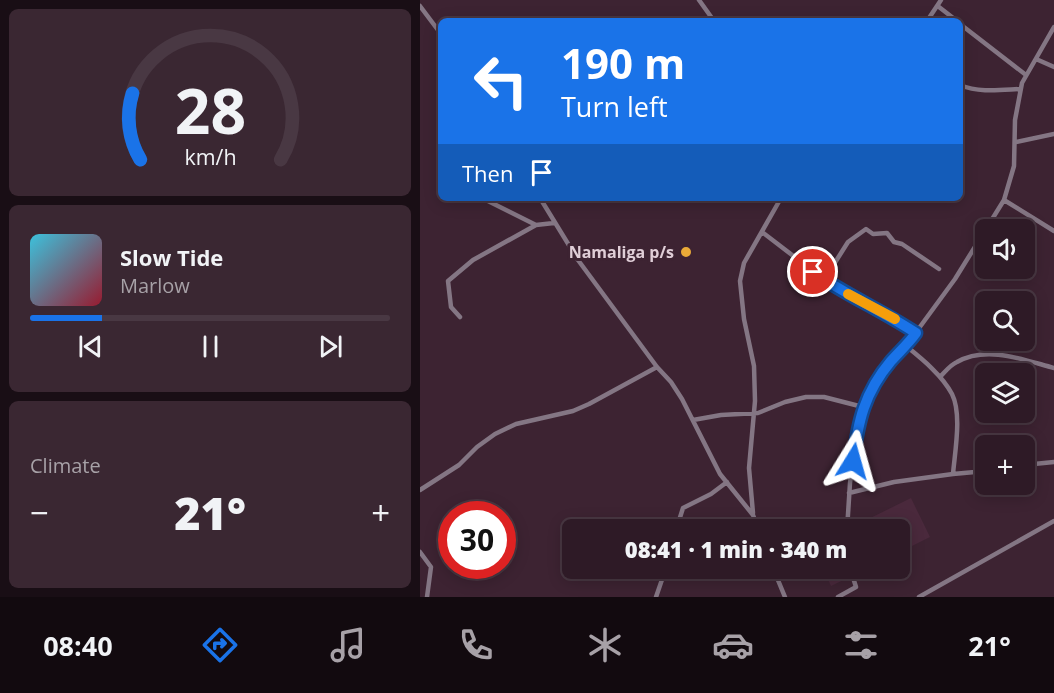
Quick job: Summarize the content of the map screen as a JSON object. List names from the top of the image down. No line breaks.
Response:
{"places":["Namaliga p/s"],"page":{"turn":["190 m","Turn left"],"then":"Then","map_buttons":"+","song":["Slow Tide","Marlow"],"tile":"Climate","heat":["−","21°","+"],"limit":"30","trip":"08:41 · 1 min · 340 m","tabs":["08:40","21°"],"gauge":["28","km/h"]}}
